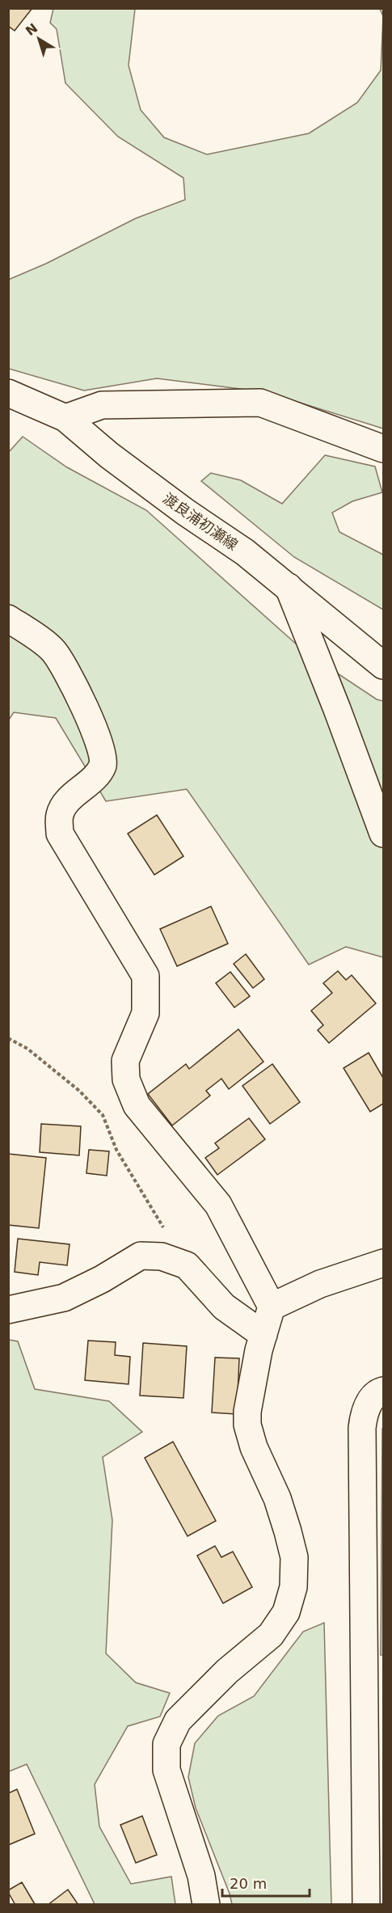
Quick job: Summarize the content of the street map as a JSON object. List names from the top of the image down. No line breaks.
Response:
{"streets":{"street":["渡良浦初瀬線"]},"scale_bar":"20 m","north":"top left"}
